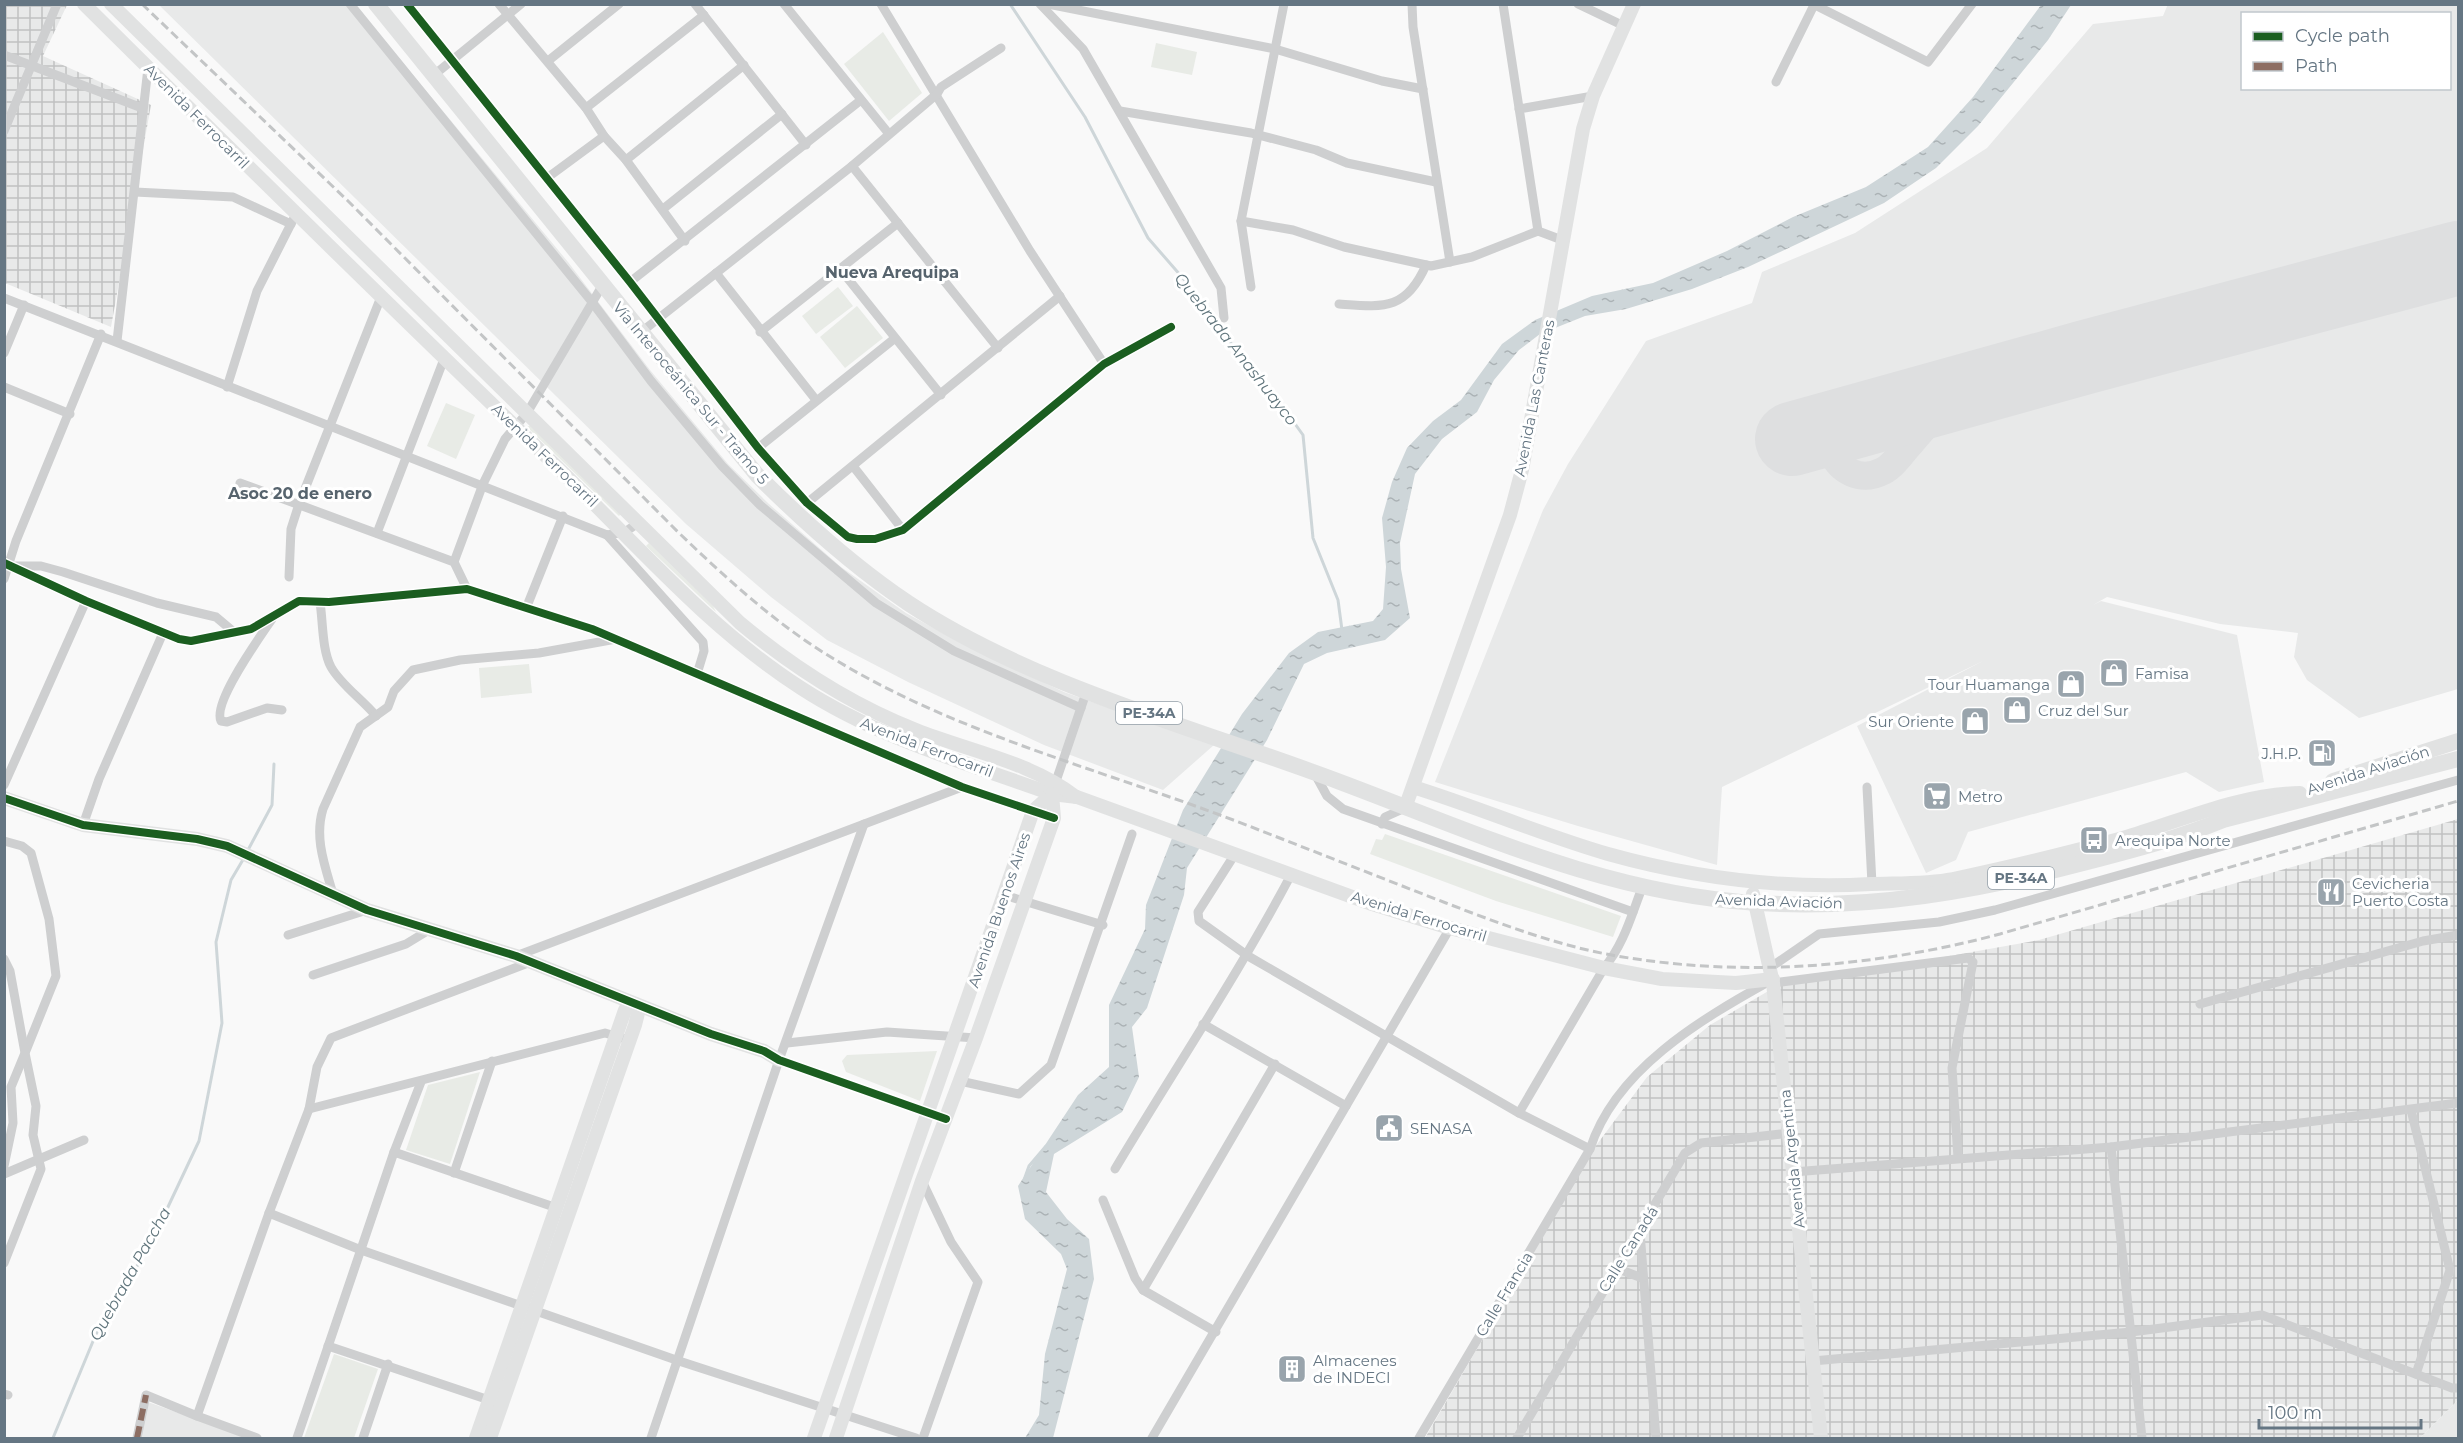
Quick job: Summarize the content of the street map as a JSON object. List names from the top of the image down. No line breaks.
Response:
{"streets":{"highway":["Vía Interoceánica Sur - Tramo 5","PE-34A","Avenida Aviación"],"street":["Avenida Ferrocarril","Avenida Las Canteras","Avenida Buenos Aires","Avenida Argentina","Calle Canadá","Calle Francia"]},"crossings":[["Avenida Ferrocarril","Avenida Buenos Aires"],["Avenida Ferrocarril","Avenida Argentina"],["Avenida Ferrocarril","Calle Francia"],["Vía Interoceánica Sur - Tramo 5","Avenida Aviación"],["Avenida Las Canteras","Avenida Aviación"],["Avenida Aviación","Avenida Argentina"],["Avenida Argentina","Calle Canadá"],["Avenida Argentina","Calle Francia"]],"districts":["Nueva Arequipa","Asoc 20 de enero"],"water":["Quebrada Anashuayco","Quebrada Paccha"],"places":{"shop":["Famisa","Tour Huamanga","Cruz del Sur","Sur Oriente"],"fuel station":["J.H.P."],"supermarket":["Metro"],"bus stop":["Arequipa Norte"],"restaurant":["Cevicheria Puerto Costa"],"public building":["SENASA"],"building":["Almacenes de INDECI"]},"legend":["Cycle path","Path"],"scale_bar":"100 m"}
